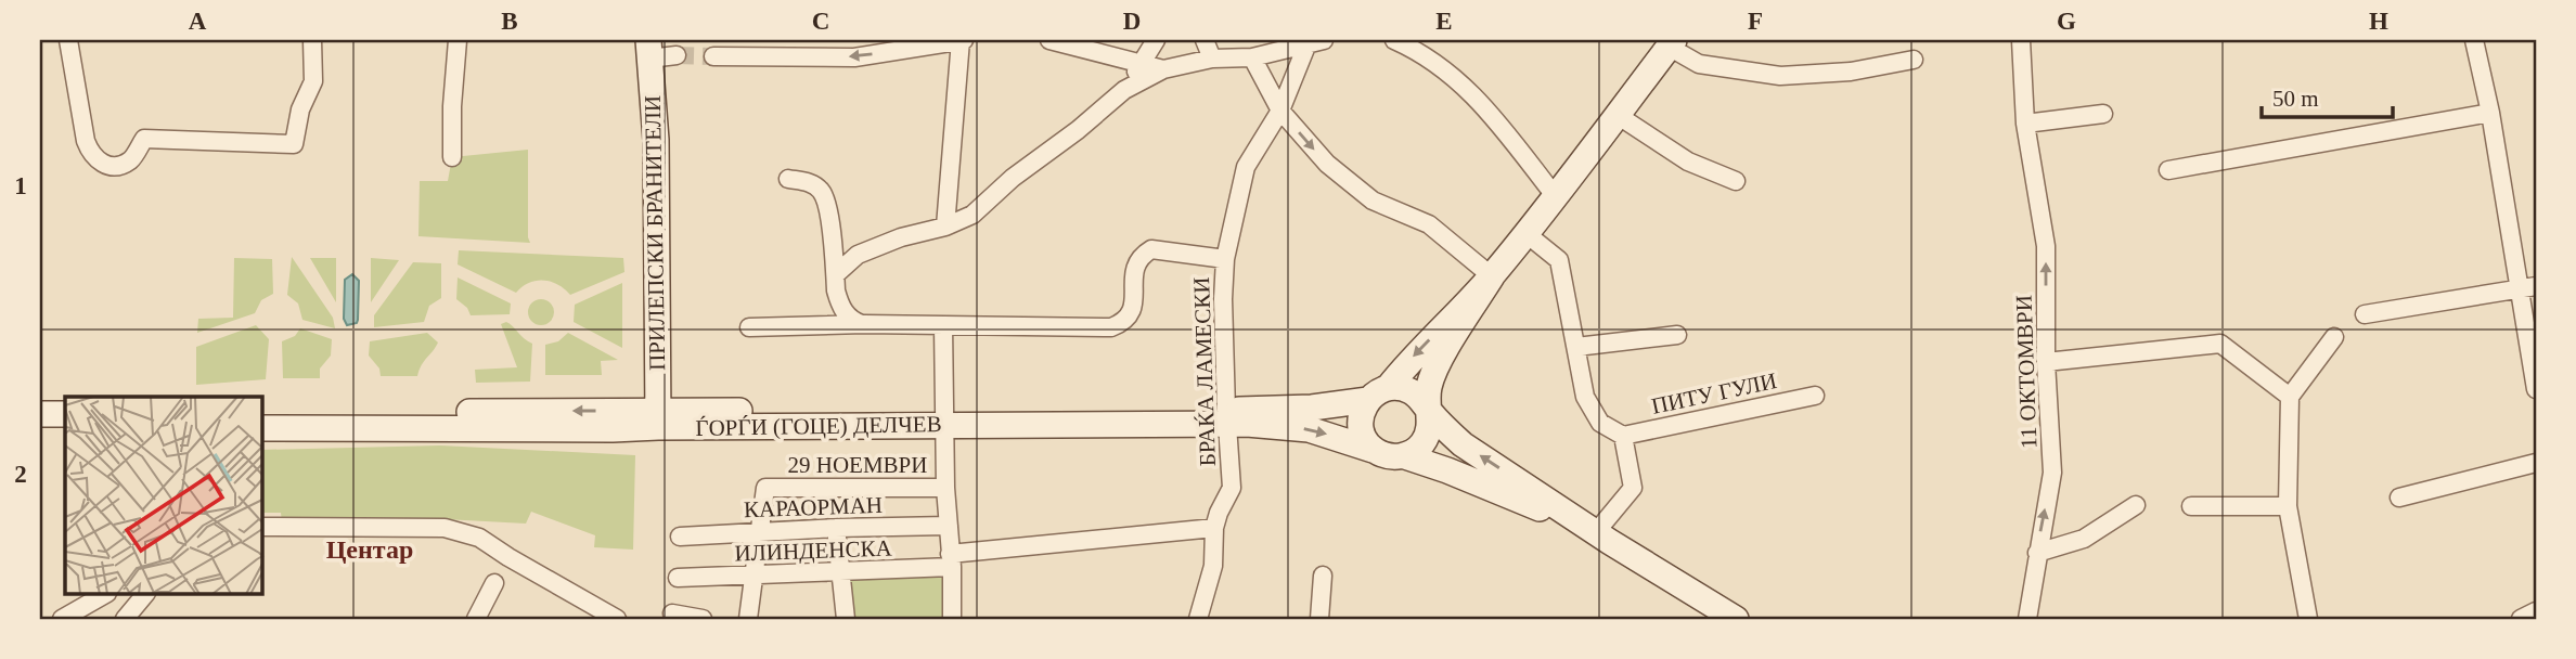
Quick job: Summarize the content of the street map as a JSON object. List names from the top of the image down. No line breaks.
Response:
{"streets":{"main road":["ПРИЛЕПСКИ БРАНИТЕЛИ","ЃОРЃИ (ГОЦЕ) ДЕЛЧЕВ"],"street":["БРАЌА ЛАМЕСКИ","11 ОКТОМВРИ","ПИТУ ГУЛИ","29 НОЕМВРИ","КАРАОРМАН","ИЛИНДЕНСКА"]},"crossings":[["ПРИЛЕПСКИ БРАНИТЕЛИ","ЃОРЃИ (ГОЦЕ) ДЕЛЧЕВ"],["БРАЌА ЛАМЕСКИ","ЃОРЃИ (ГОЦЕ) ДЕЛЧЕВ"],["БРАЌА ЛАМЕСКИ","ИЛИНДЕНСКА"],["29 НОЕМВРИ","КАРАОРМАН"],["29 НОЕМВРИ","ИЛИНДЕНСКА"]],"one_way":["11 ОКТОМВРИ"],"districts":["Центар"],"scale_bar":"50 m","grid":{"columns":["A","B","C","D","E","F","G","H"],"rows":["1","2"]}}
